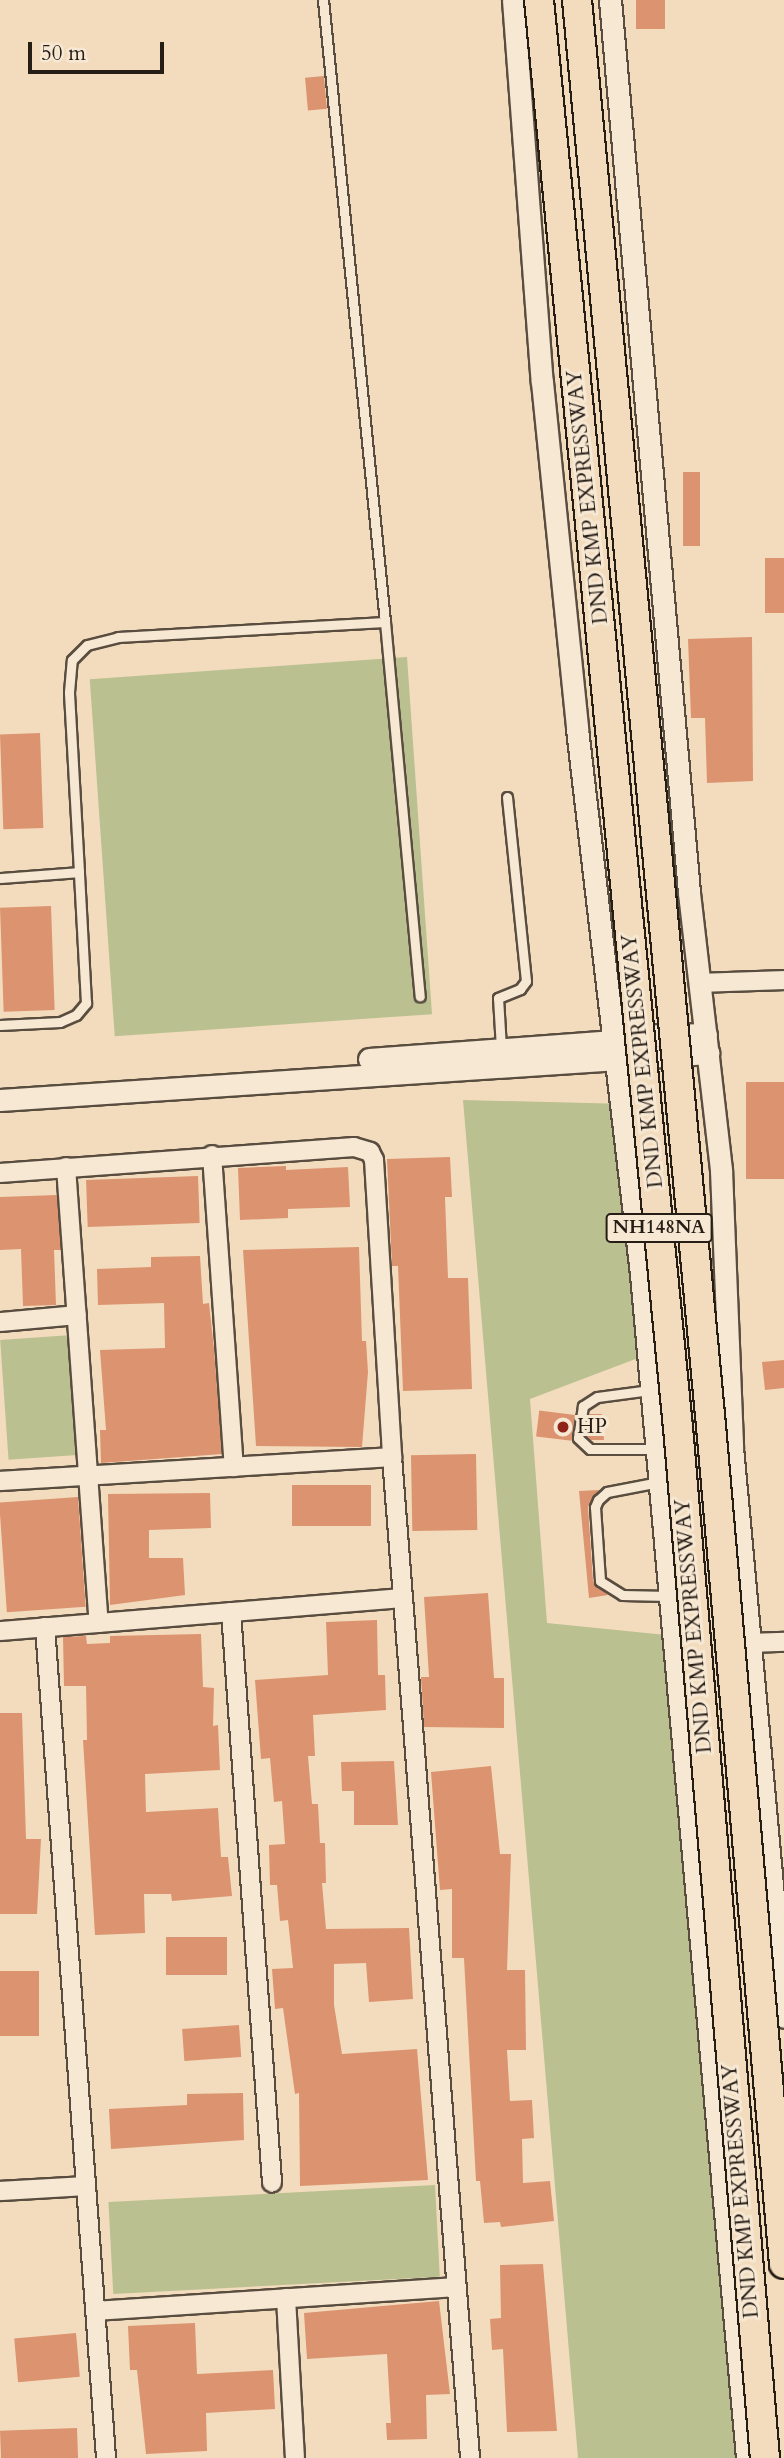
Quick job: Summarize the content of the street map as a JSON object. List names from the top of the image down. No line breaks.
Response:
{"streets":{"highway":["DND KMP EXPRESSWAY","NH148NA"]},"places":["HP"],"scale_bar":"50 m"}
